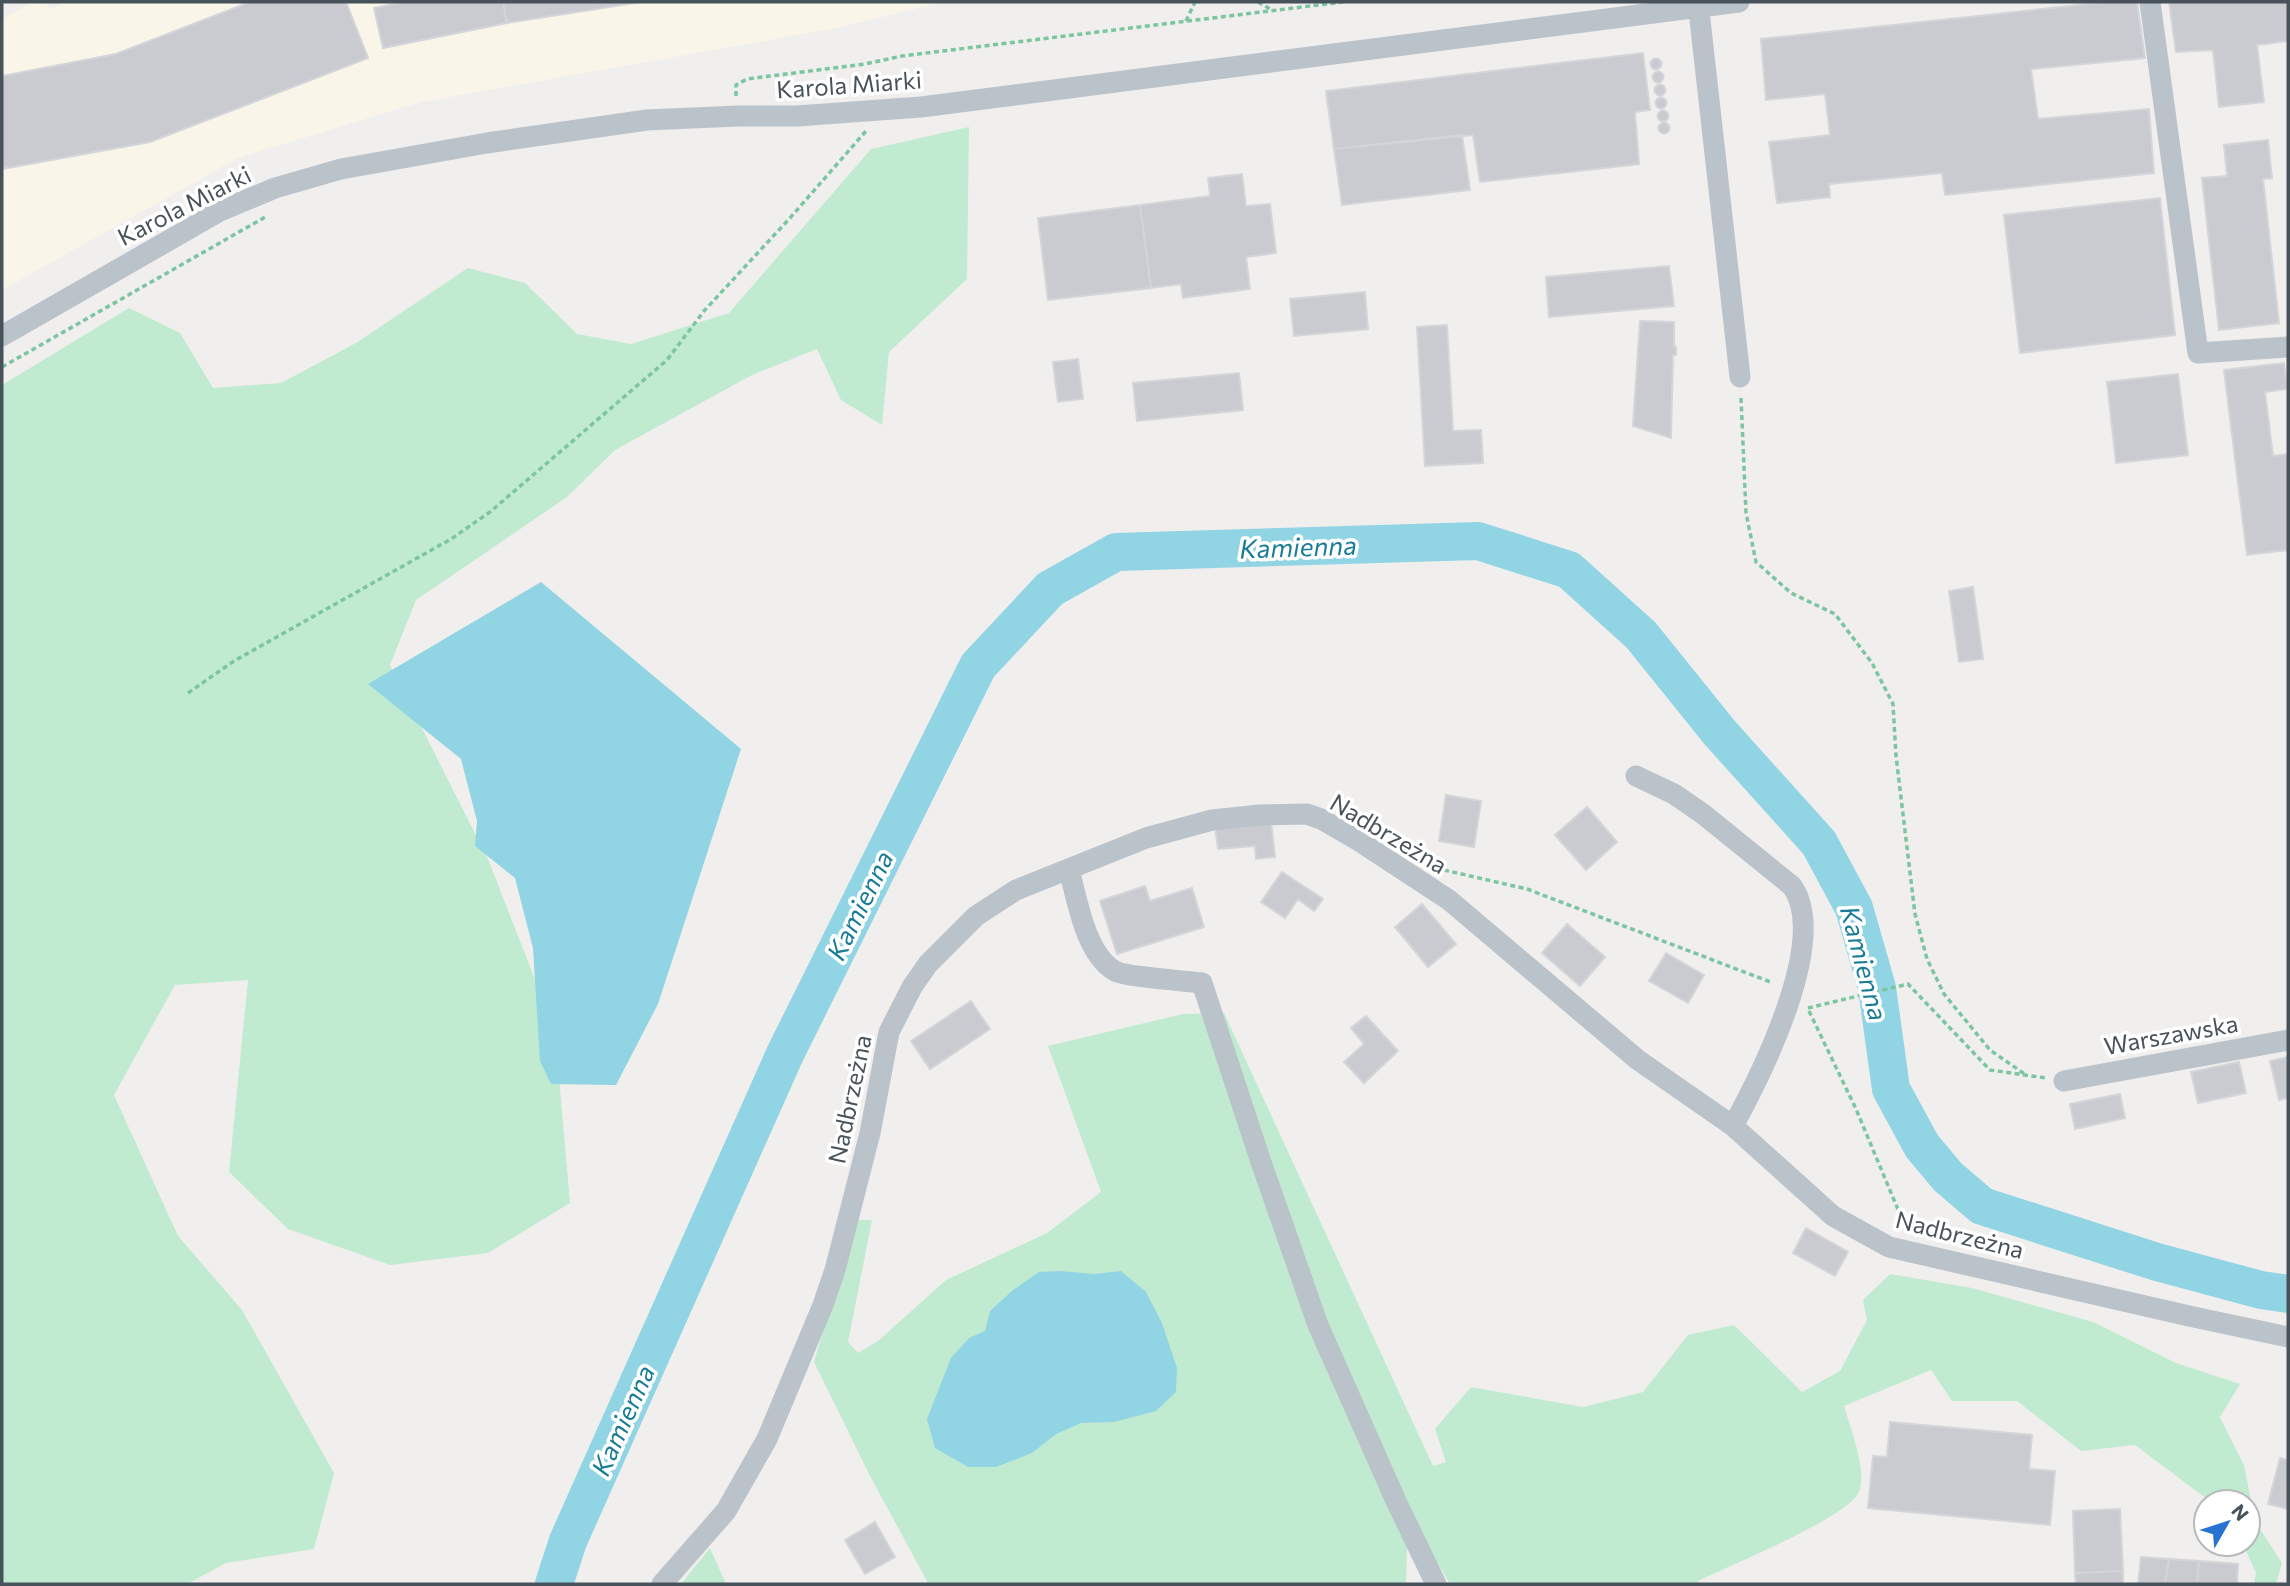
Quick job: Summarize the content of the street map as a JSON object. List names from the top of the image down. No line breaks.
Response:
{"streets":{"street":["Karola Miarki","Nadbrzeżna","Warszawska"]},"water":["Kamienna"],"north":"top right"}
